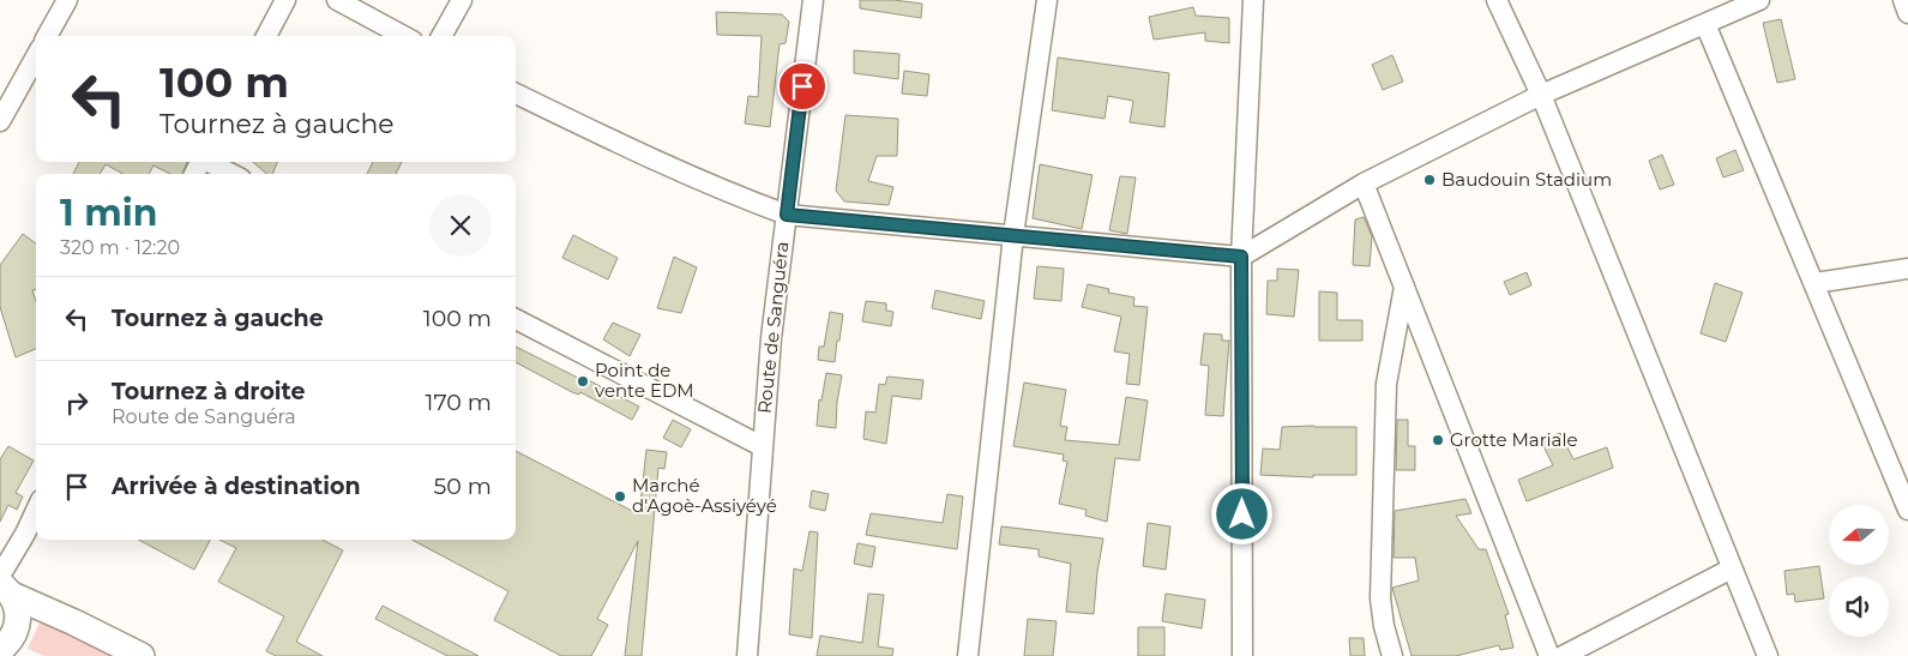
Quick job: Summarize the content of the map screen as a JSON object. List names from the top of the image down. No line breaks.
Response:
{"streets":{"street":["Route de Sanguéra"]},"places":["Baudouin Stadium","Point de vente EDM","Grotte Mariale","Marché d'Agoè-Assiyéyé"],"north":"left","page":{"turn":["100 m","Tournez à gauche"],"heading":["1 min","320 m · 12:20"],"list":[{"name":"Tournez à gauche","value":"100 m"},{"name":"Tournez à droite","note":"Route de Sanguéra","value":"170 m"},{"name":"Arrivée à destination","value":"50 m"}]}}
